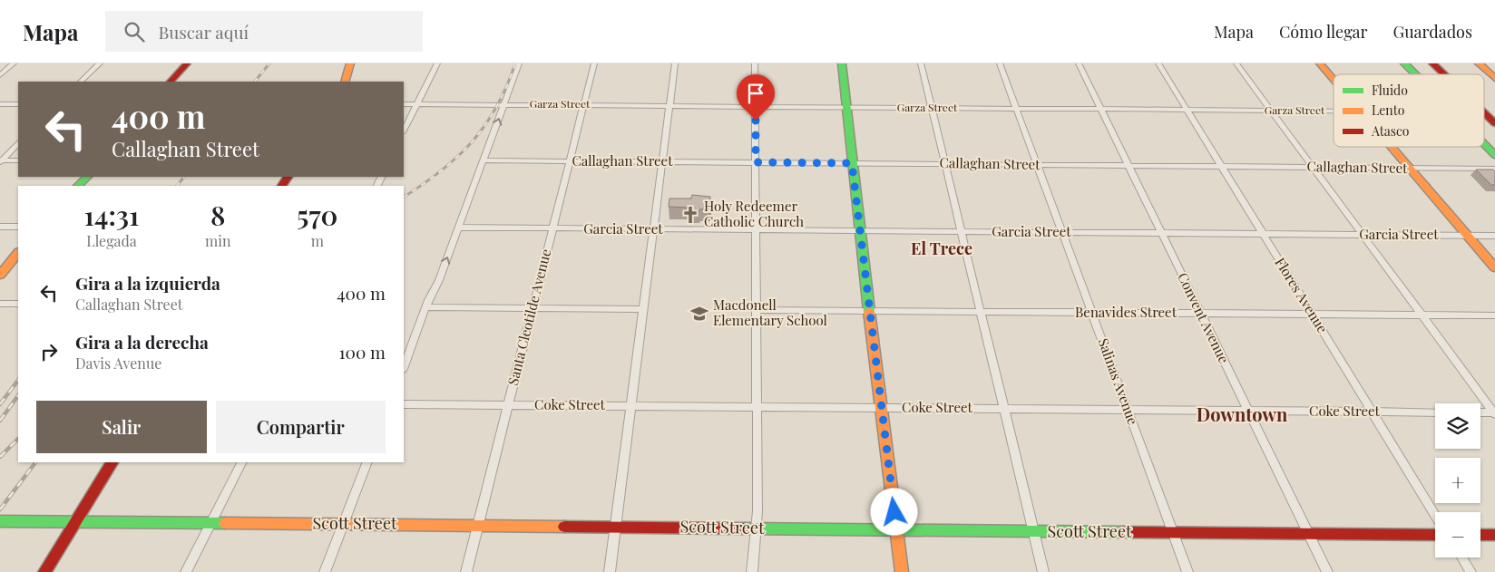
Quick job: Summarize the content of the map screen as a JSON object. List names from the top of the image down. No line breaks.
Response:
{"streets":{"main road":["Scott Street"],"street":["Garza Street","Callaghan Street","Garcia Street","Flores Avenue","Benavides Street","Santa Cleotilde Avenue","Convent Avenue","Salinas Avenue","Coke Street"]},"crossings":[["Garza Street","Flores Avenue"],["Garza Street","Santa Cleotilde Avenue"],["Garza Street","Convent Avenue"],["Garza Street","Salinas Avenue"],["Callaghan Street","Flores Avenue"],["Callaghan Street","Santa Cleotilde Avenue"],["Callaghan Street","Convent Avenue"],["Callaghan Street","Salinas Avenue"],["Garcia Street","Flores Avenue"],["Garcia Street","Santa Cleotilde Avenue"],["Garcia Street","Convent Avenue"],["Garcia Street","Salinas Avenue"],["Flores Avenue","Benavides Street"],["Flores Avenue","Coke Street"],["Benavides Street","Convent Avenue"],["Benavides Street","Salinas Avenue"],["Santa Cleotilde Avenue","Coke Street"],["Santa Cleotilde Avenue","Scott Street"],["Convent Avenue","Coke Street"],["Convent Avenue","Scott Street"],["Salinas Avenue","Coke Street"],["Salinas Avenue","Scott Street"]],"districts":["El Trece","Downtown"],"places":{"church":["Holy Redeemer Catholic Church"],"school or university":["Macdonell Elementary School"]},"legend":["Fluido","Lento","Atasco"],"page":{"header":"Mapa","search":"Buscar aquí","nav":["Mapa","Cómo llegar","Guardados"],"turn":["400 m","Callaghan Street"],"eta":["14:31","Llegada","8","min","570","m"],"list":[{"name":"Gira a la izquierda","note":"Callaghan Street","value":"400 m"},{"name":"Gira a la derecha","note":"Davis Avenue","value":"100 m"}],"buttons":["Salir","Compartir"],"map_buttons":["+","−"]}}
